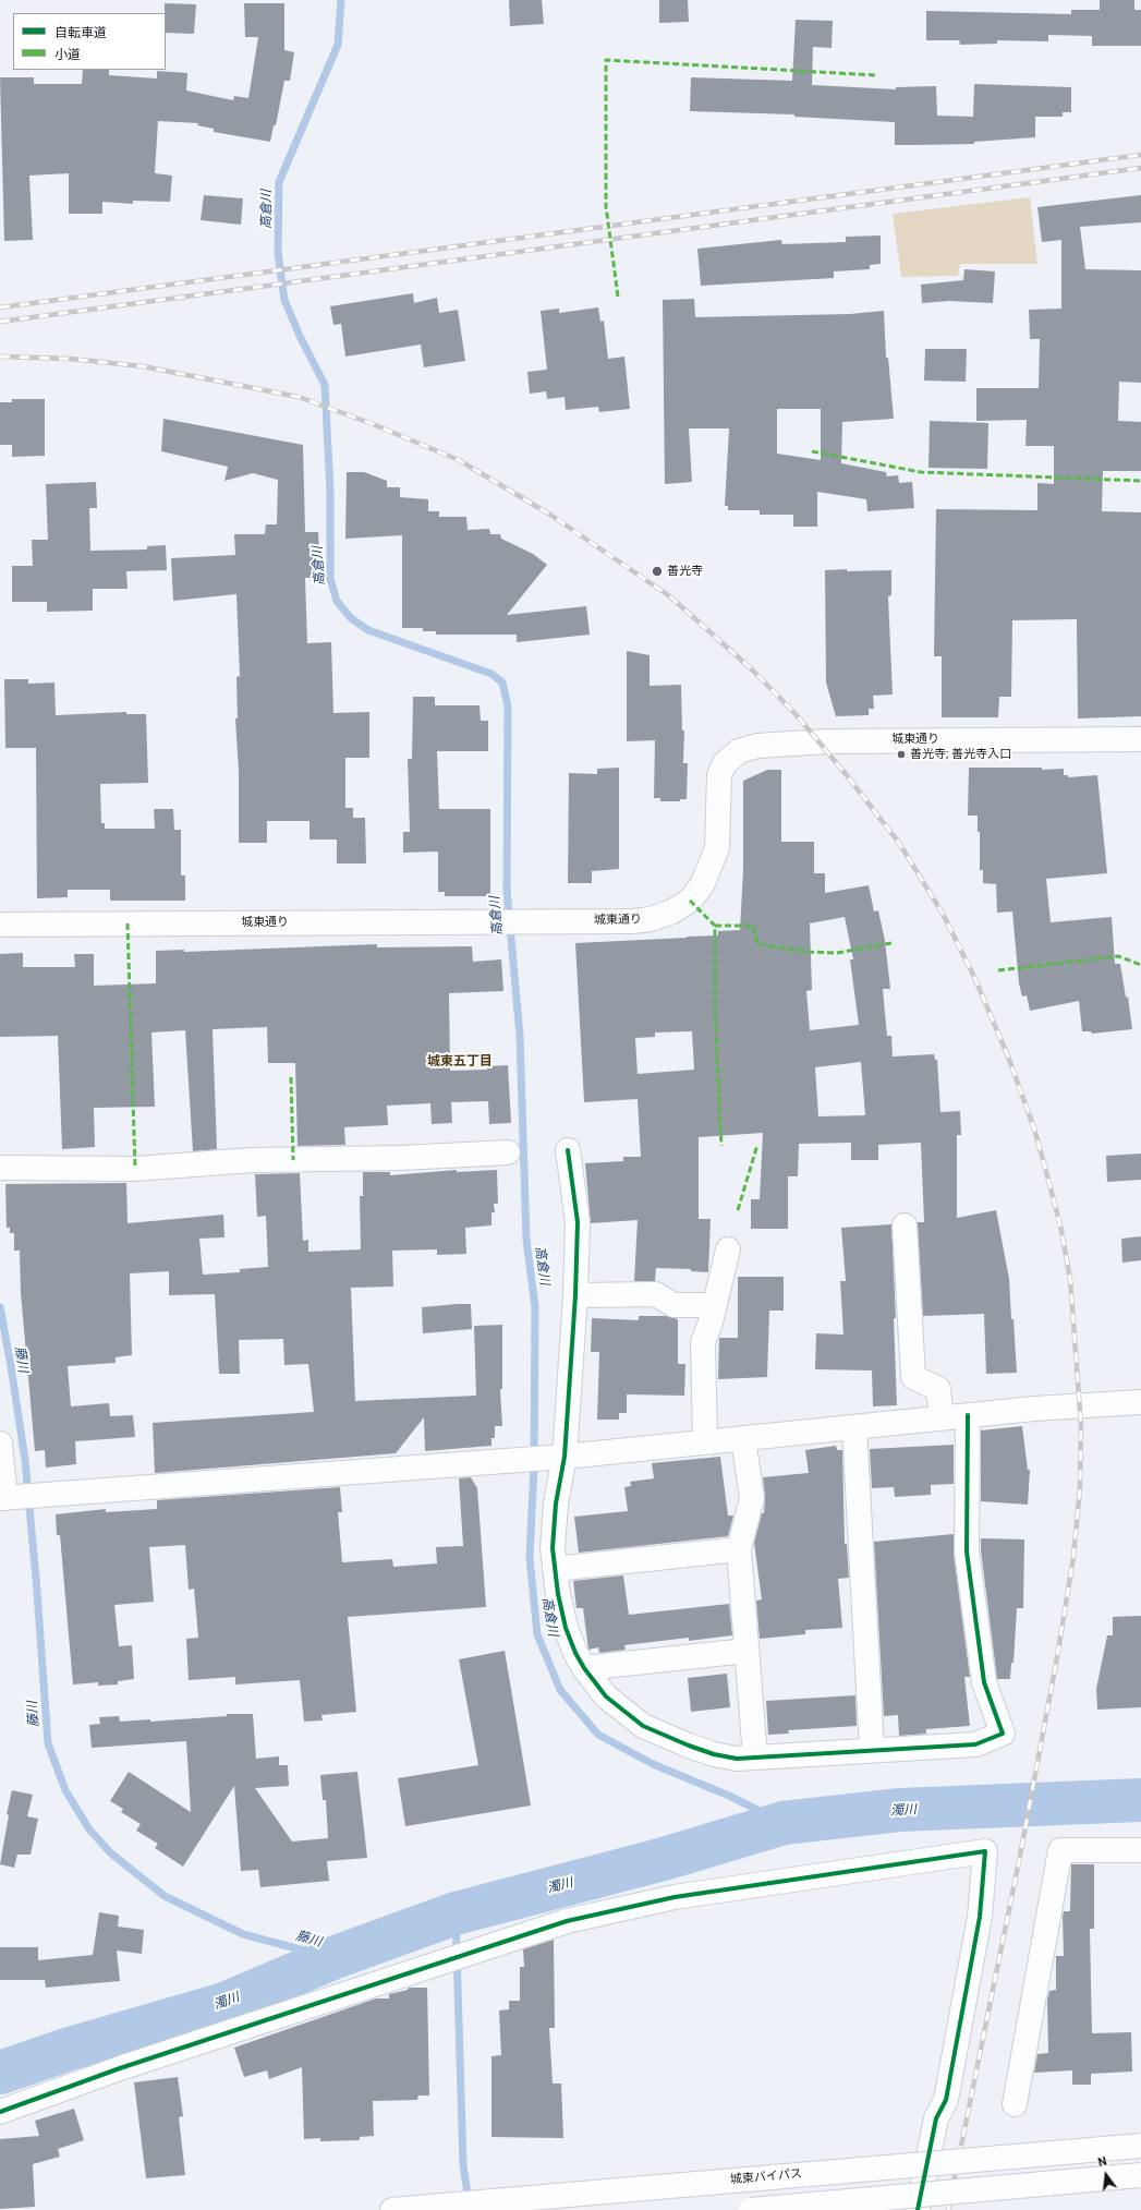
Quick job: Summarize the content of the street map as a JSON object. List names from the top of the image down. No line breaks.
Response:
{"streets":{"main road":["城東通り","城東バイパス"]},"districts":["城東五丁目"],"water":["高倉川","藤川","濁川"],"places":["善光寺","善光寺; 善光寺入口"],"legend":["自転車道","小道"],"north":"top"}
